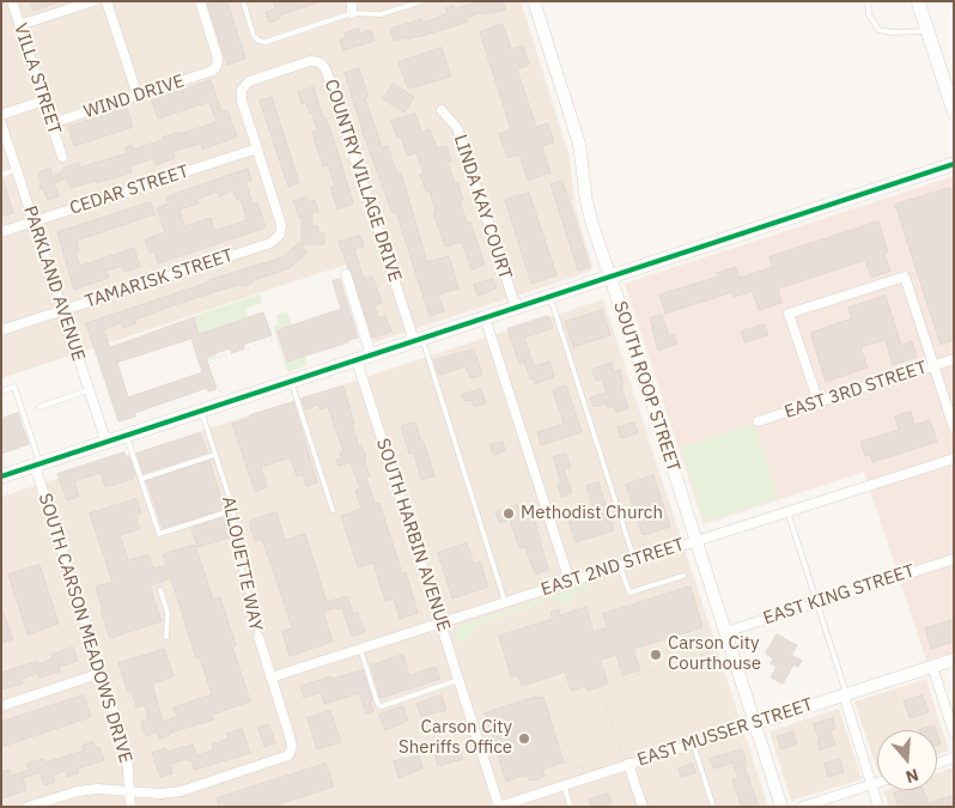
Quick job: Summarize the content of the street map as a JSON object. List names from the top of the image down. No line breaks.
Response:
{"streets":{"street":["VILLA STREET","WIND DRIVE","COUNTRY VILLAGE DRIVE","CEDAR STREET","LINDA KAY COURT","TAMARISK STREET","PARKLAND AVENUE","SOUTH ROOP STREET","EAST 3RD STREET","SOUTH HARBIN AVENUE","ALLOUETTE WAY","EAST 2ND STREET","EAST KING STREET","SOUTH CARSON MEADOWS DRIVE","EAST MUSSER STREET"]},"crossings":[["VILLA STREET","WIND DRIVE"],["COUNTRY VILLAGE DRIVE","CEDAR STREET"],["COUNTRY VILLAGE DRIVE","TAMARISK STREET"],["CEDAR STREET","TAMARISK STREET"],["CEDAR STREET","PARKLAND AVENUE"],["TAMARISK STREET","PARKLAND AVENUE"],["SOUTH ROOP STREET","EAST 2ND STREET"],["SOUTH ROOP STREET","EAST KING STREET"],["SOUTH ROOP STREET","EAST MUSSER STREET"],["SOUTH HARBIN AVENUE","EAST 2ND STREET"],["SOUTH HARBIN AVENUE","EAST MUSSER STREET"],["ALLOUETTE WAY","EAST 2ND STREET"],["ALLOUETTE WAY","SOUTH CARSON MEADOWS DRIVE"]],"places":["Methodist Church","Carson City Courthouse","Carson City Sheriffs Office"],"north":"bottom"}
